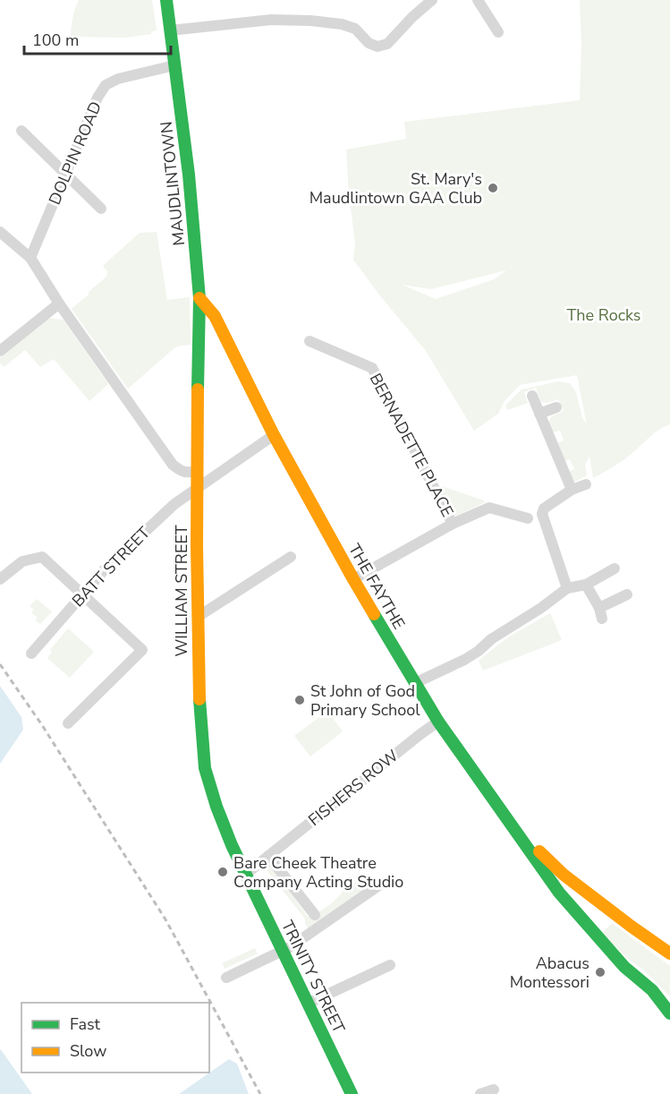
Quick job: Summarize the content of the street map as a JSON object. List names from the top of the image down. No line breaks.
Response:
{"streets":{"main road":["MAUDLINTOWN","THE FAYTHE","WILLIAM STREET","TRINITY STREET"],"street":["DOLPIN ROAD","BERNADETTE PLACE","BATT STREET","FISHERS ROW"]},"crossings":[["DOLPIN ROAD","MAUDLINTOWN"],["MAUDLINTOWN","THE FAYTHE"],["MAUDLINTOWN","WILLIAM STREET"],["BERNADETTE PLACE","THE FAYTHE"],["BATT STREET","THE FAYTHE"],["BATT STREET","WILLIAM STREET"],["THE FAYTHE","WILLIAM STREET"],["THE FAYTHE","FISHERS ROW"],["WILLIAM STREET","FISHERS ROW"],["WILLIAM STREET","TRINITY STREET"],["FISHERS ROW","TRINITY STREET"]],"parks":["The Rocks"],"places":["St. Mary's Maudlintown GAA Club","St John of God Primary School","Bare Cheek Theatre Company Acting Studio","Abacus Montessori"],"legend":["Fast","Slow"],"scale_bar":"100 m"}
